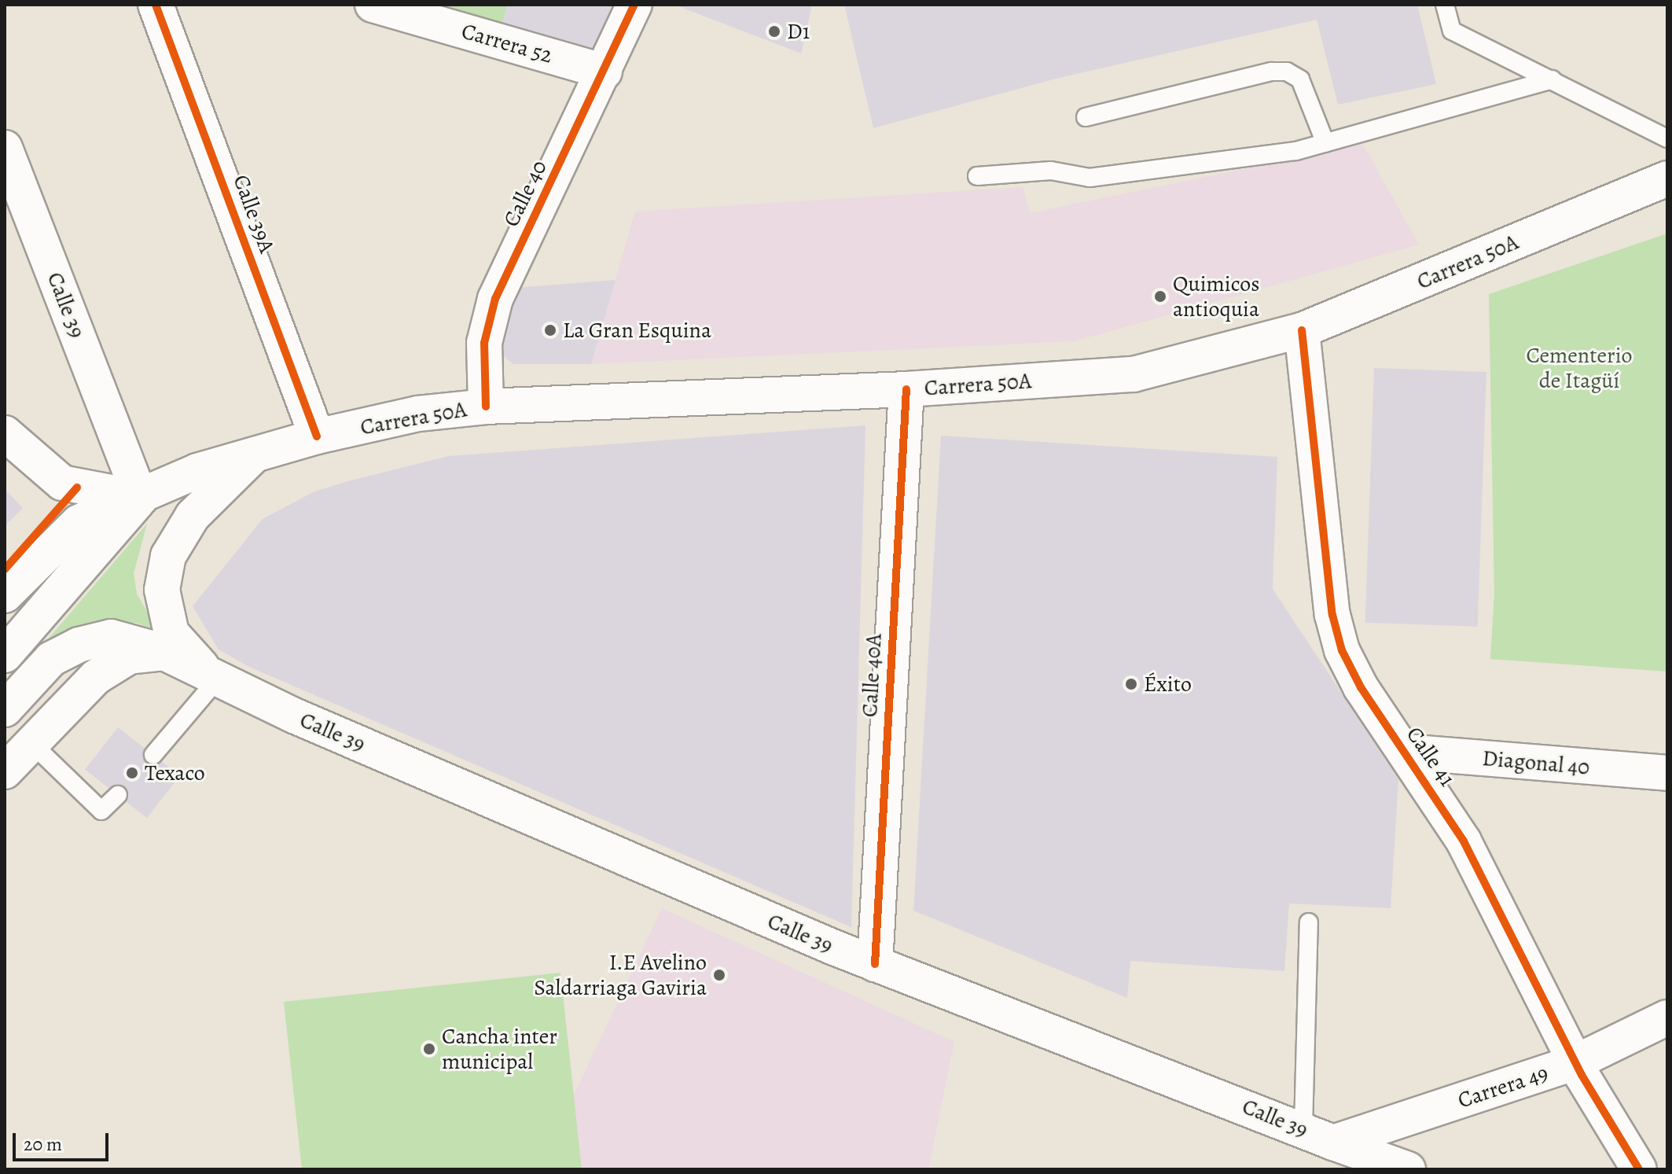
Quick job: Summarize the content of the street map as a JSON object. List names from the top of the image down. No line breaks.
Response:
{"streets":{"main road":["Carrera 52","Calle 40","Calle 39A","Carrera 50A","Calle 39","Calle 40A","Calle 41","Diagonal 40","Carrera 49"]},"crossings":[["Carrera 52","Calle 40"],["Calle 40","Carrera 50A"],["Calle 39A","Carrera 50A"],["Carrera 50A","Calle 39"],["Carrera 50A","Calle 40A"],["Carrera 50A","Calle 41"],["Calle 39","Calle 40A"],["Calle 39","Carrera 49"],["Calle 41","Diagonal 40"],["Calle 41","Carrera 49"]],"parks":["Cementerio de Itagüí"],"places":["D1","Quimicos antioquia","La Gran Esquina","Éxito","Texaco","I.E Avelino Saldarriaga Gaviria","Cancha inter municipal"],"scale_bar":"20 m"}
